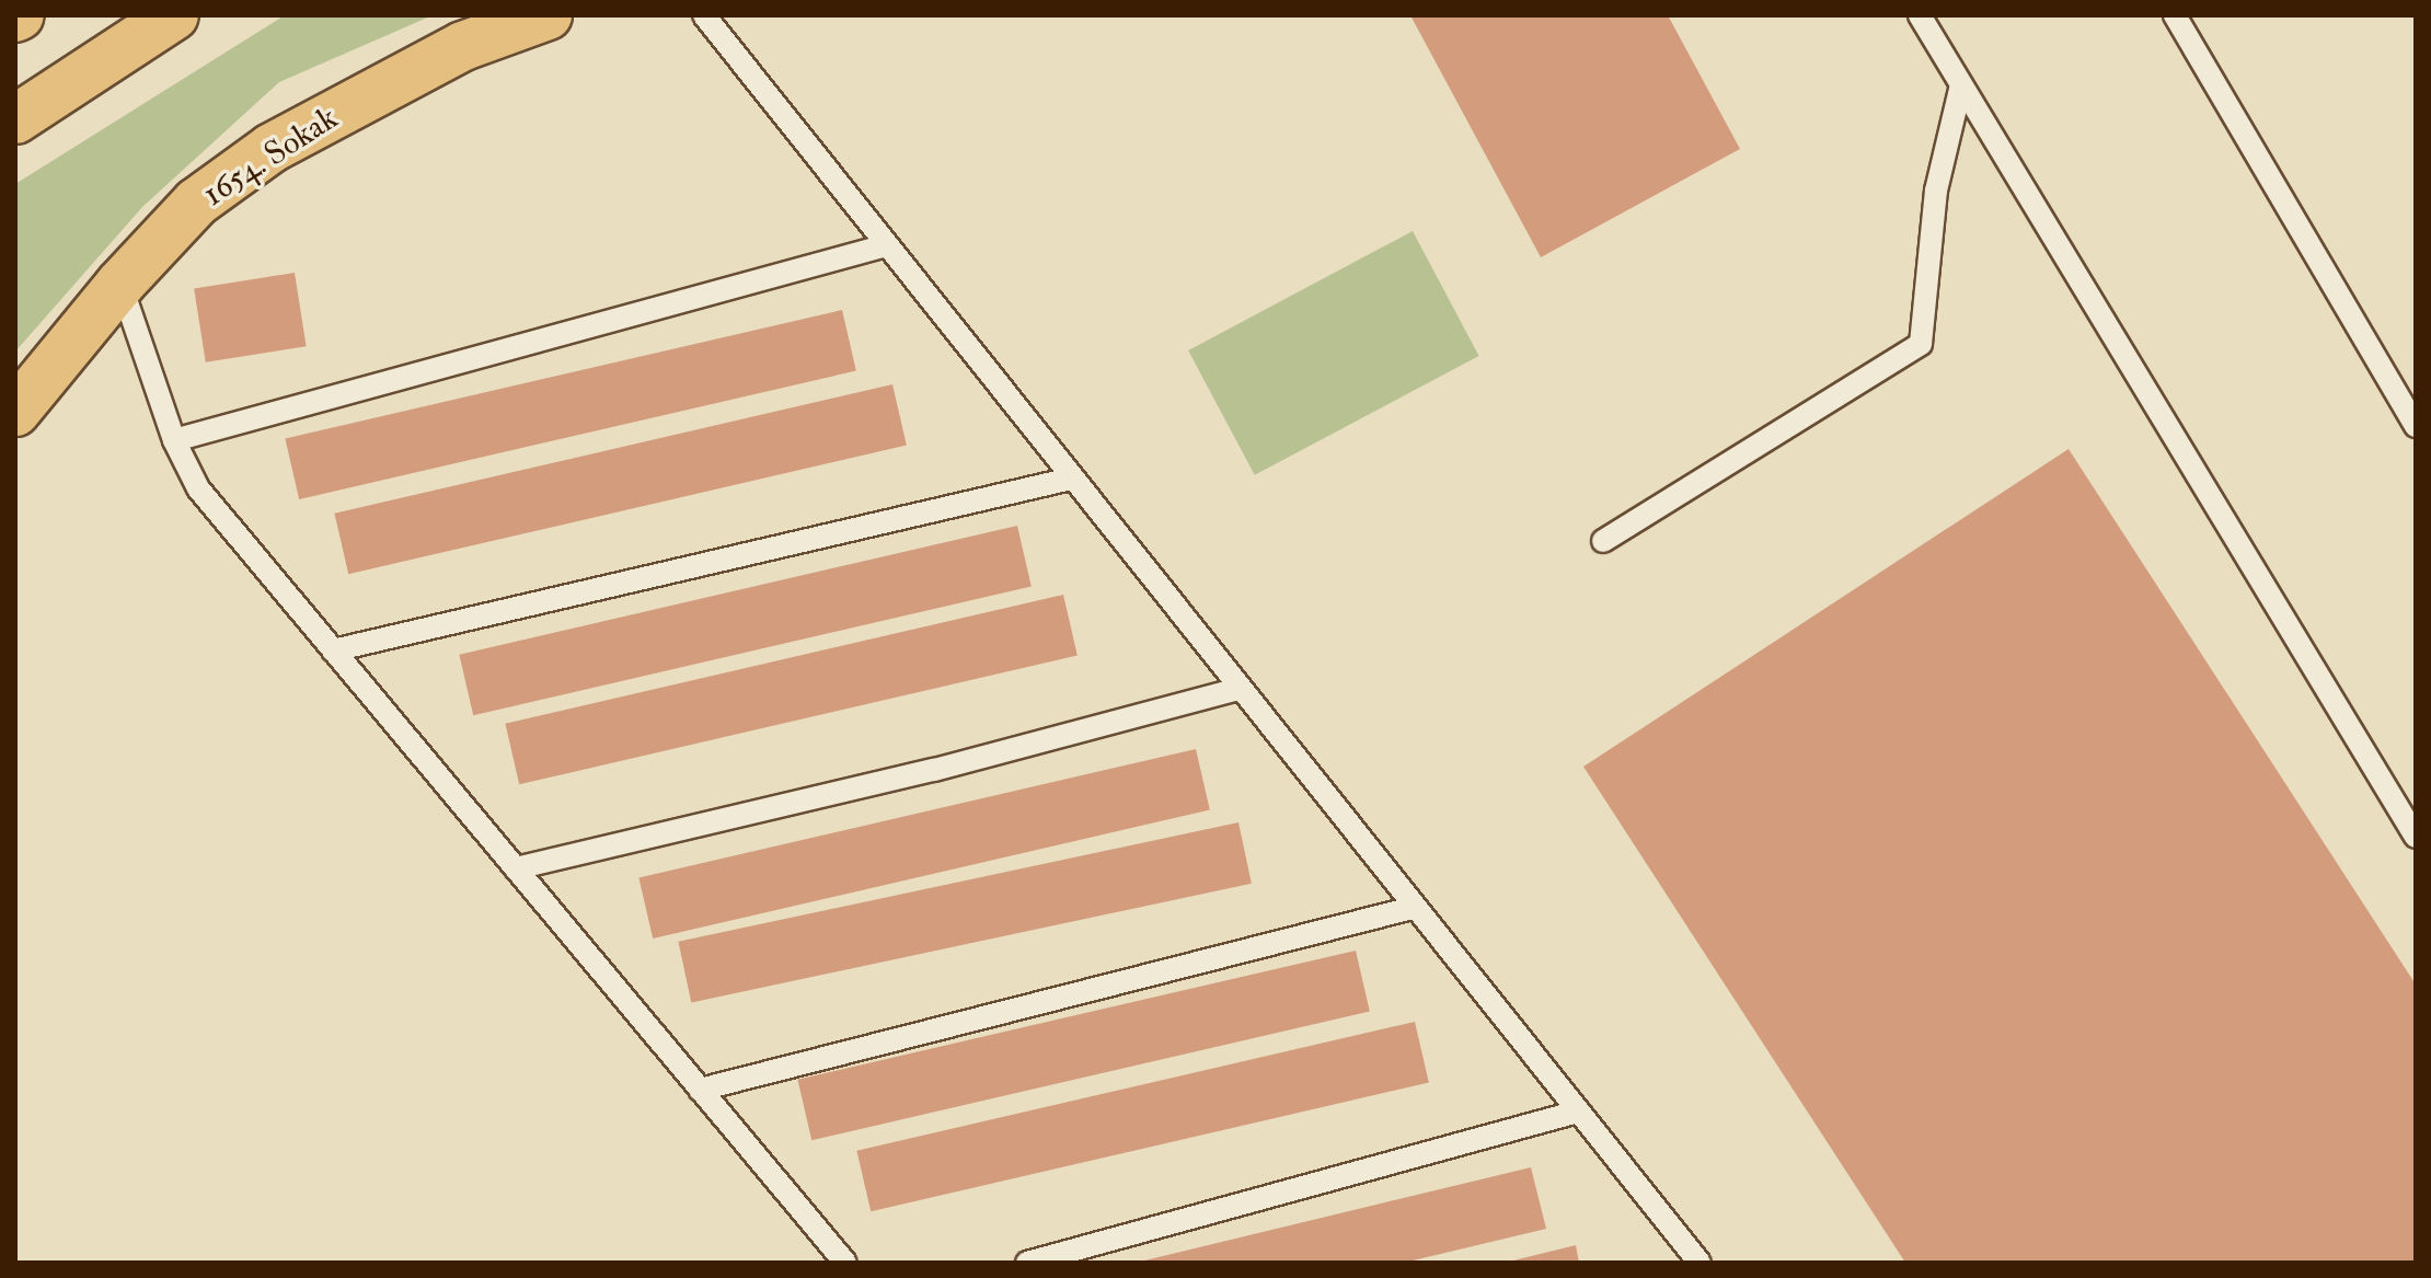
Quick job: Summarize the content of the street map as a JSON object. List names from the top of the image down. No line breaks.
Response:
{"streets":{"main road":["1654. Sokak"]}}
